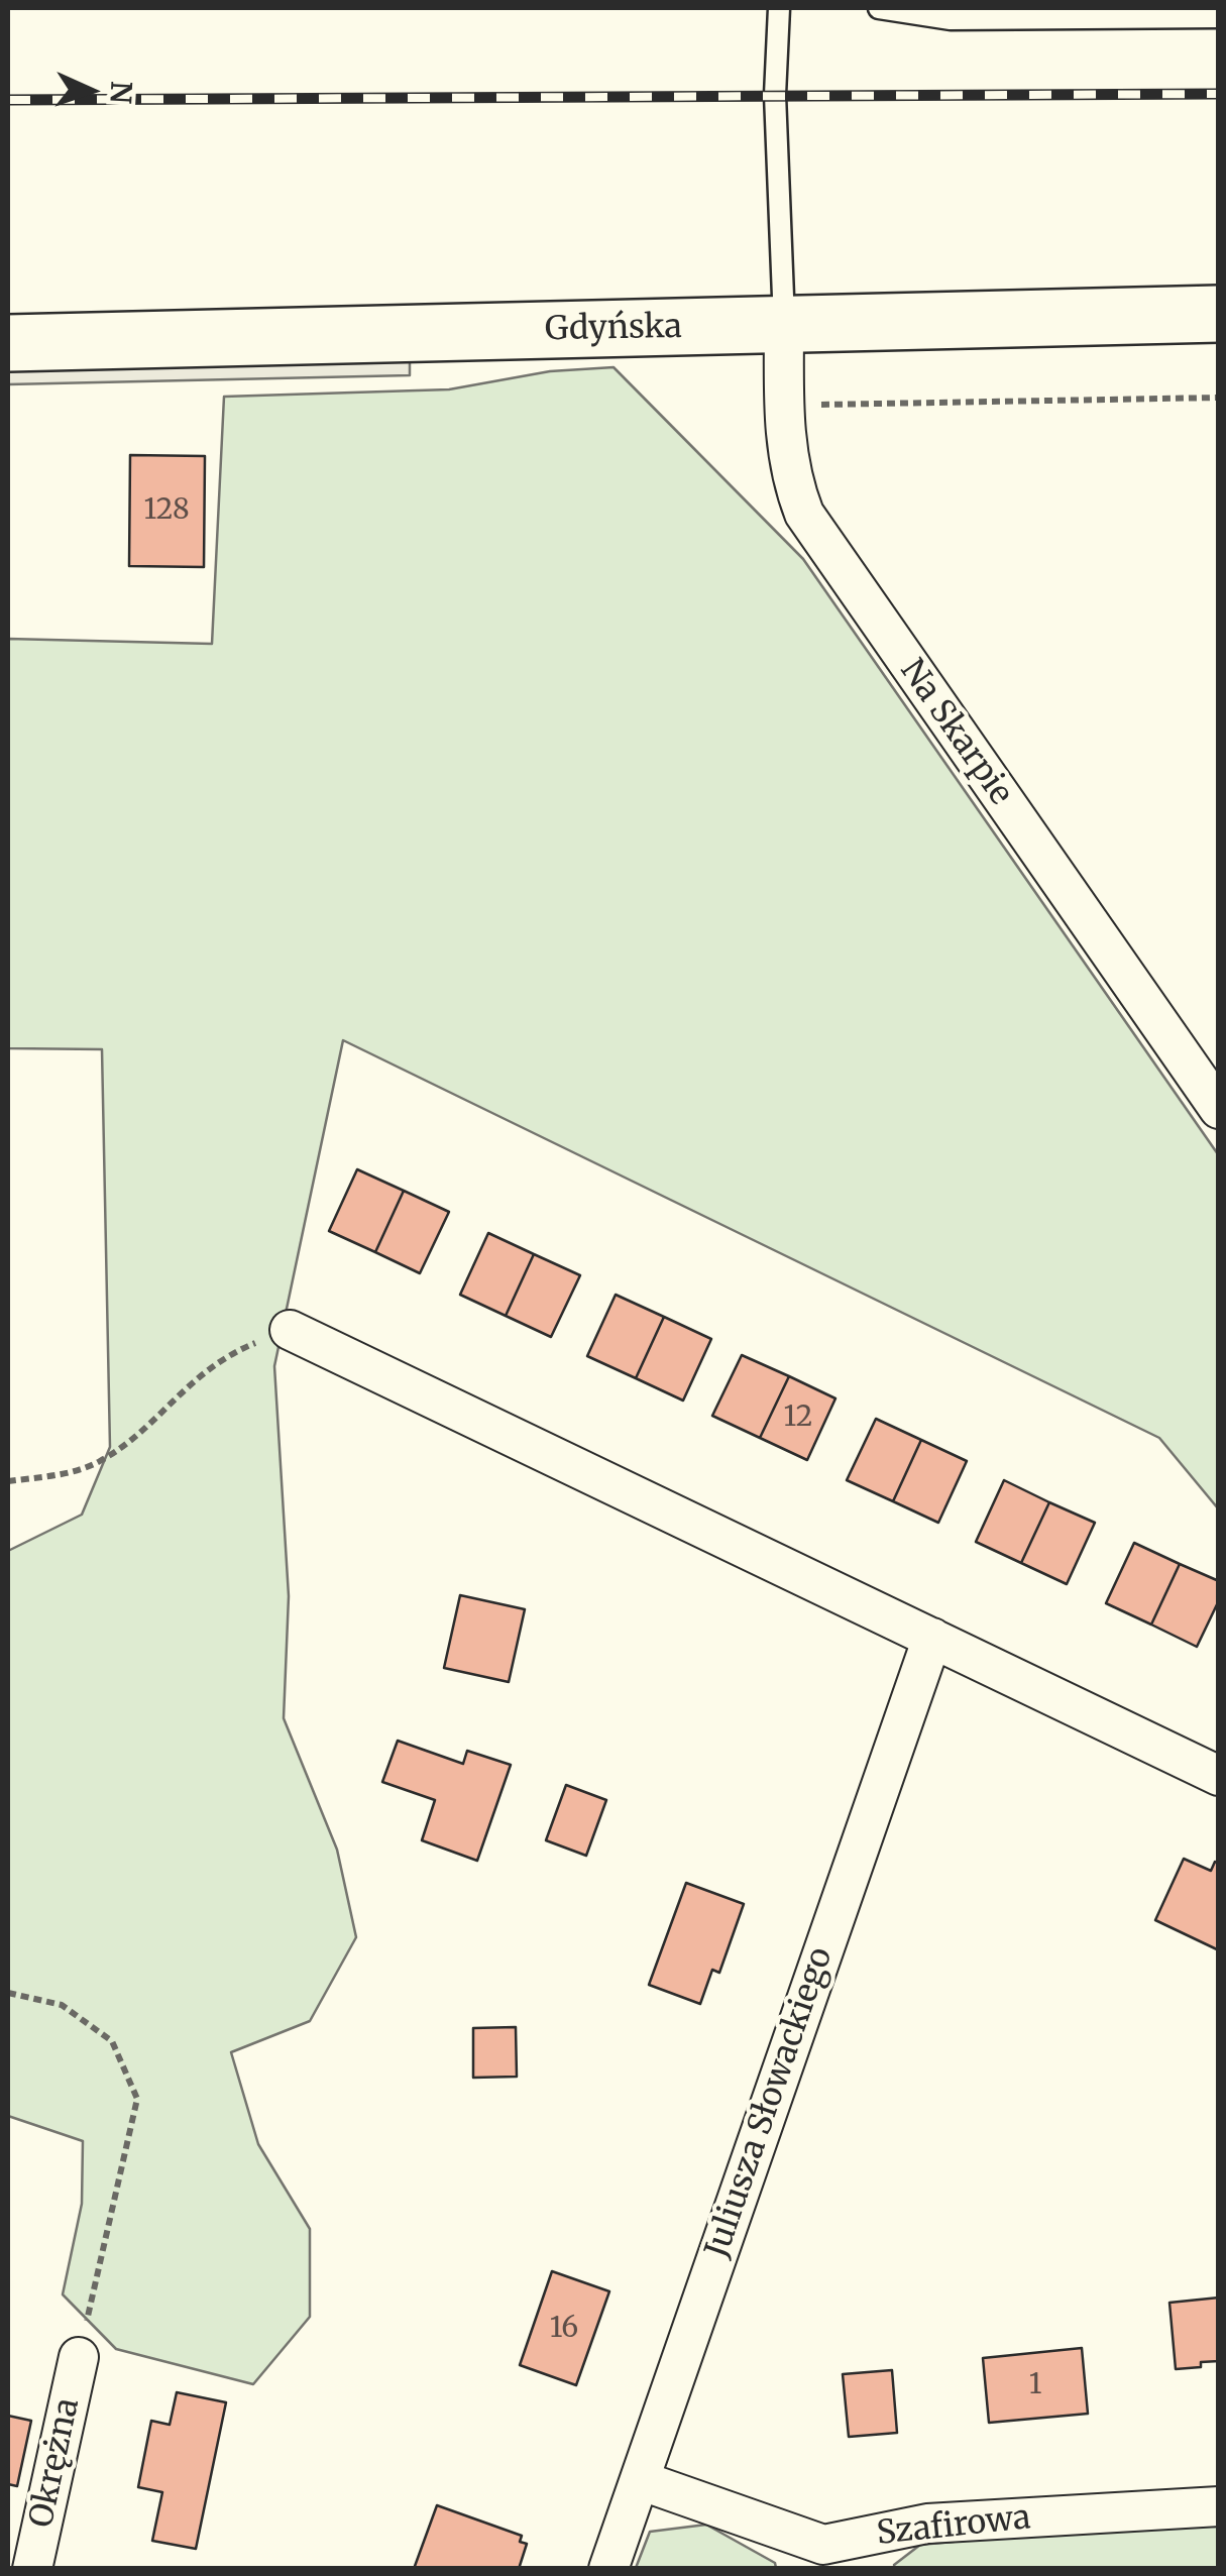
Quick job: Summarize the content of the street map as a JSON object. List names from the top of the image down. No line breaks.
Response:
{"streets":{"main road":["Gdyńska"],"street":["Na Skarpie","Juliusza Słowackiego","Okrężna","Szafirowa"]},"crossings":[["Gdyńska","Na Skarpie"],["Juliusza Słowackiego","Szafirowa"]],"house_numbers":["128","12","16","1"],"north":"right"}
